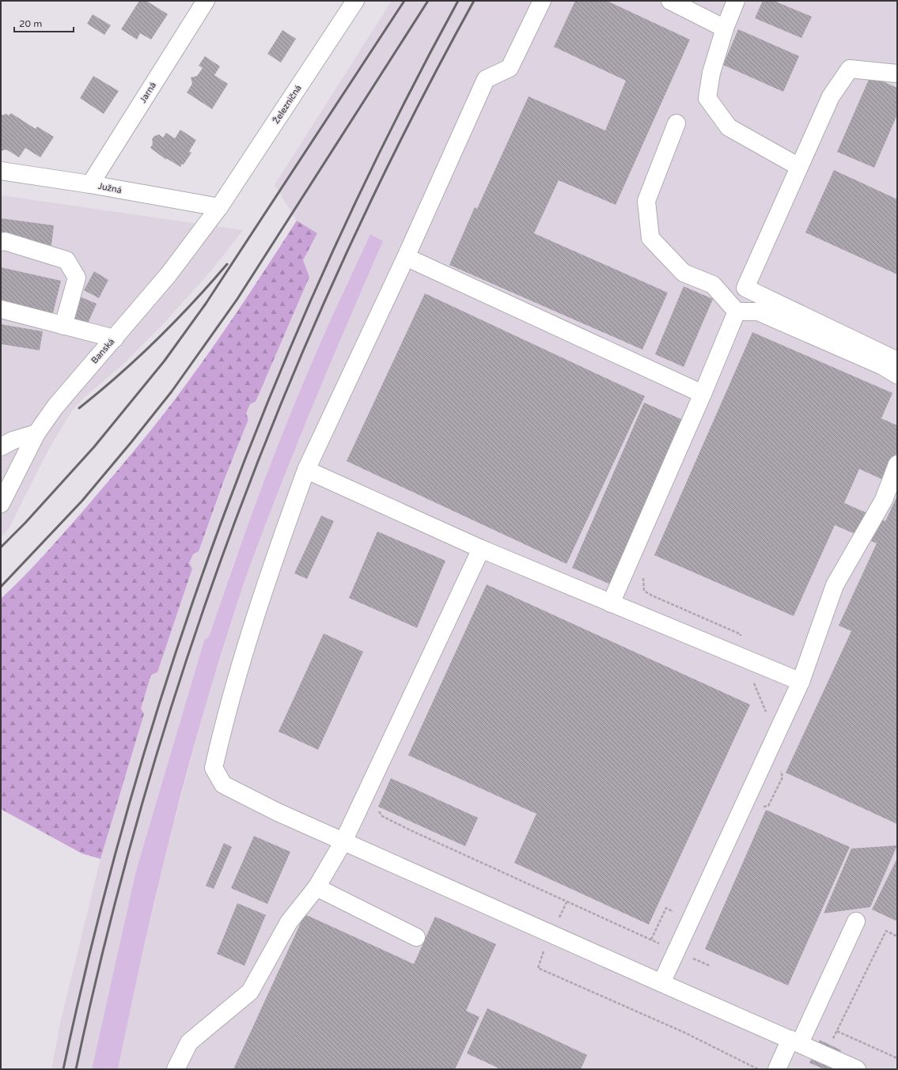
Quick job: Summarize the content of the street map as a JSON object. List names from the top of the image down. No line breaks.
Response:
{"streets":{"street":["Jarná","Železničná","Južná","Banská"]},"crossings":[["Jarná","Južná"],["Železničná","Južná"],["Železničná","Banská"],["Južná","Banská"]],"scale_bar":"20 m"}
